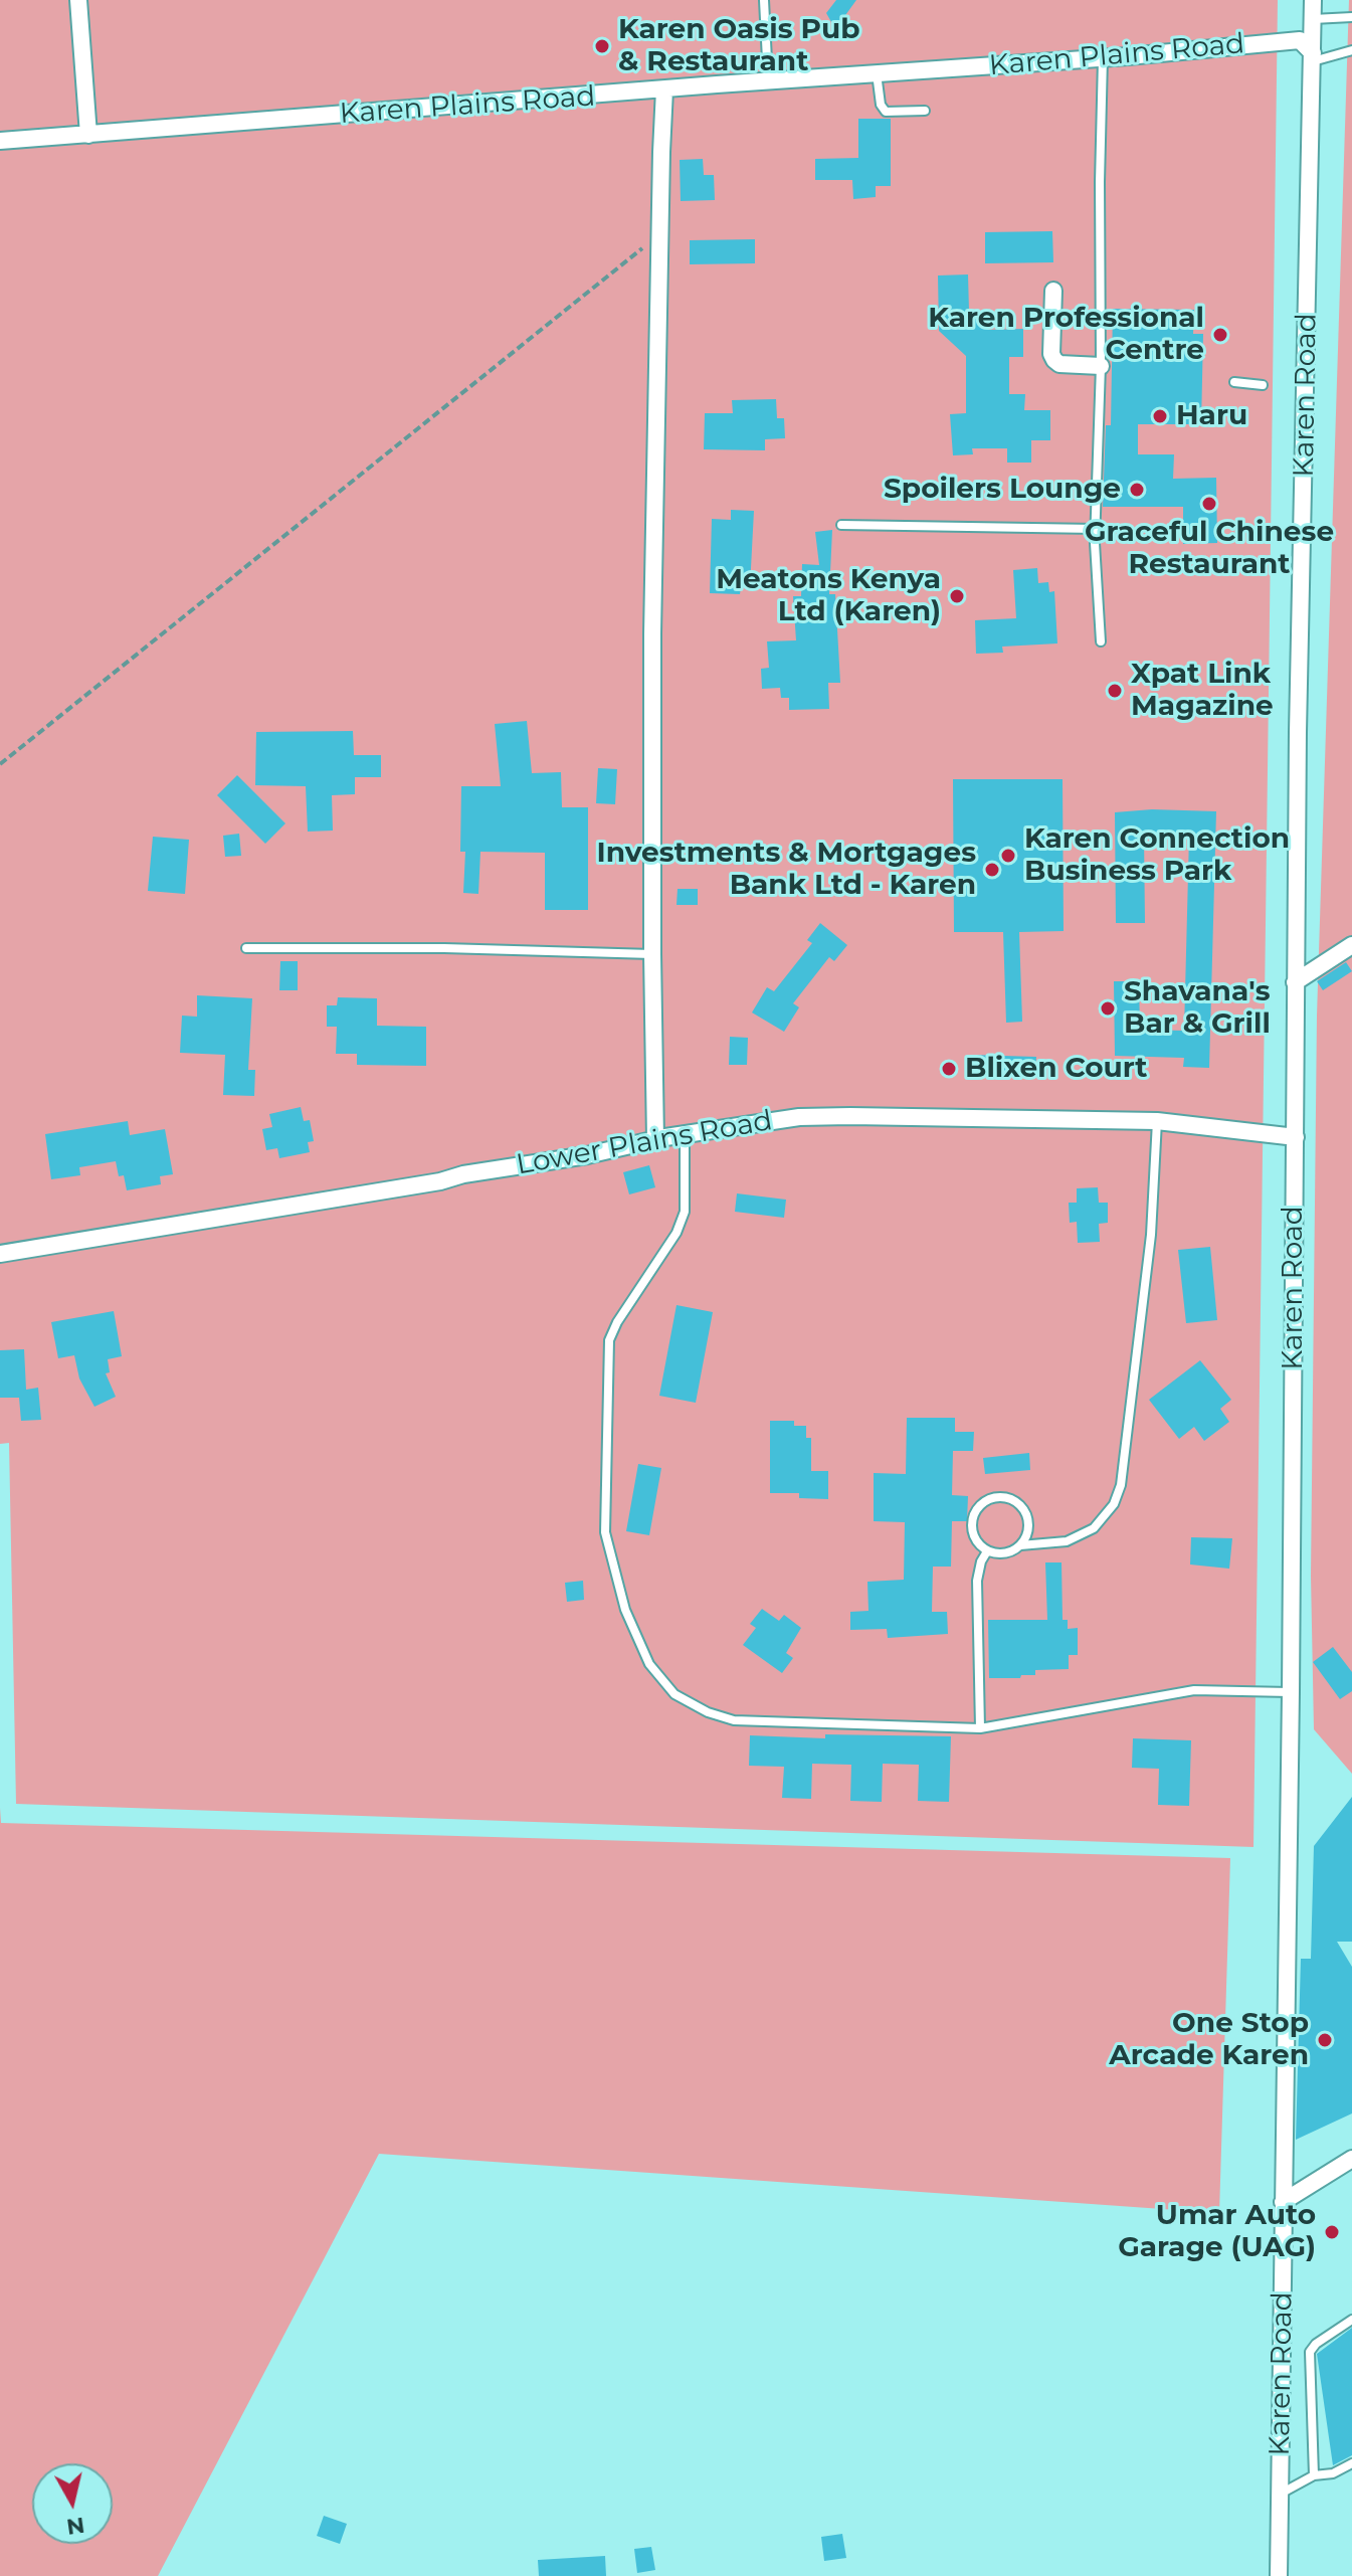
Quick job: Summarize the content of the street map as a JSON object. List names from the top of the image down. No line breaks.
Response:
{"streets":{"street":["Karen Plains Road","Karen Road","Lower Plains Road"]},"crossings":[["Karen Plains Road","Karen Road"],["Karen Road","Lower Plains Road"]],"places":["Karen Oasis Pub & Restaurant","Karen Professional Centre","Haru","Spoilers Lounge","Graceful Chinese Restaurant","Meatons Kenya Ltd (Karen)","Xpat Link Magazine","Karen Connection Business Park","Investments & Mortgages Bank Ltd - Karen","Shavana's Bar & Grill","Blixen Court","One Stop Arcade Karen","Umar Auto Garage (UAG)"],"north":"bottom"}
